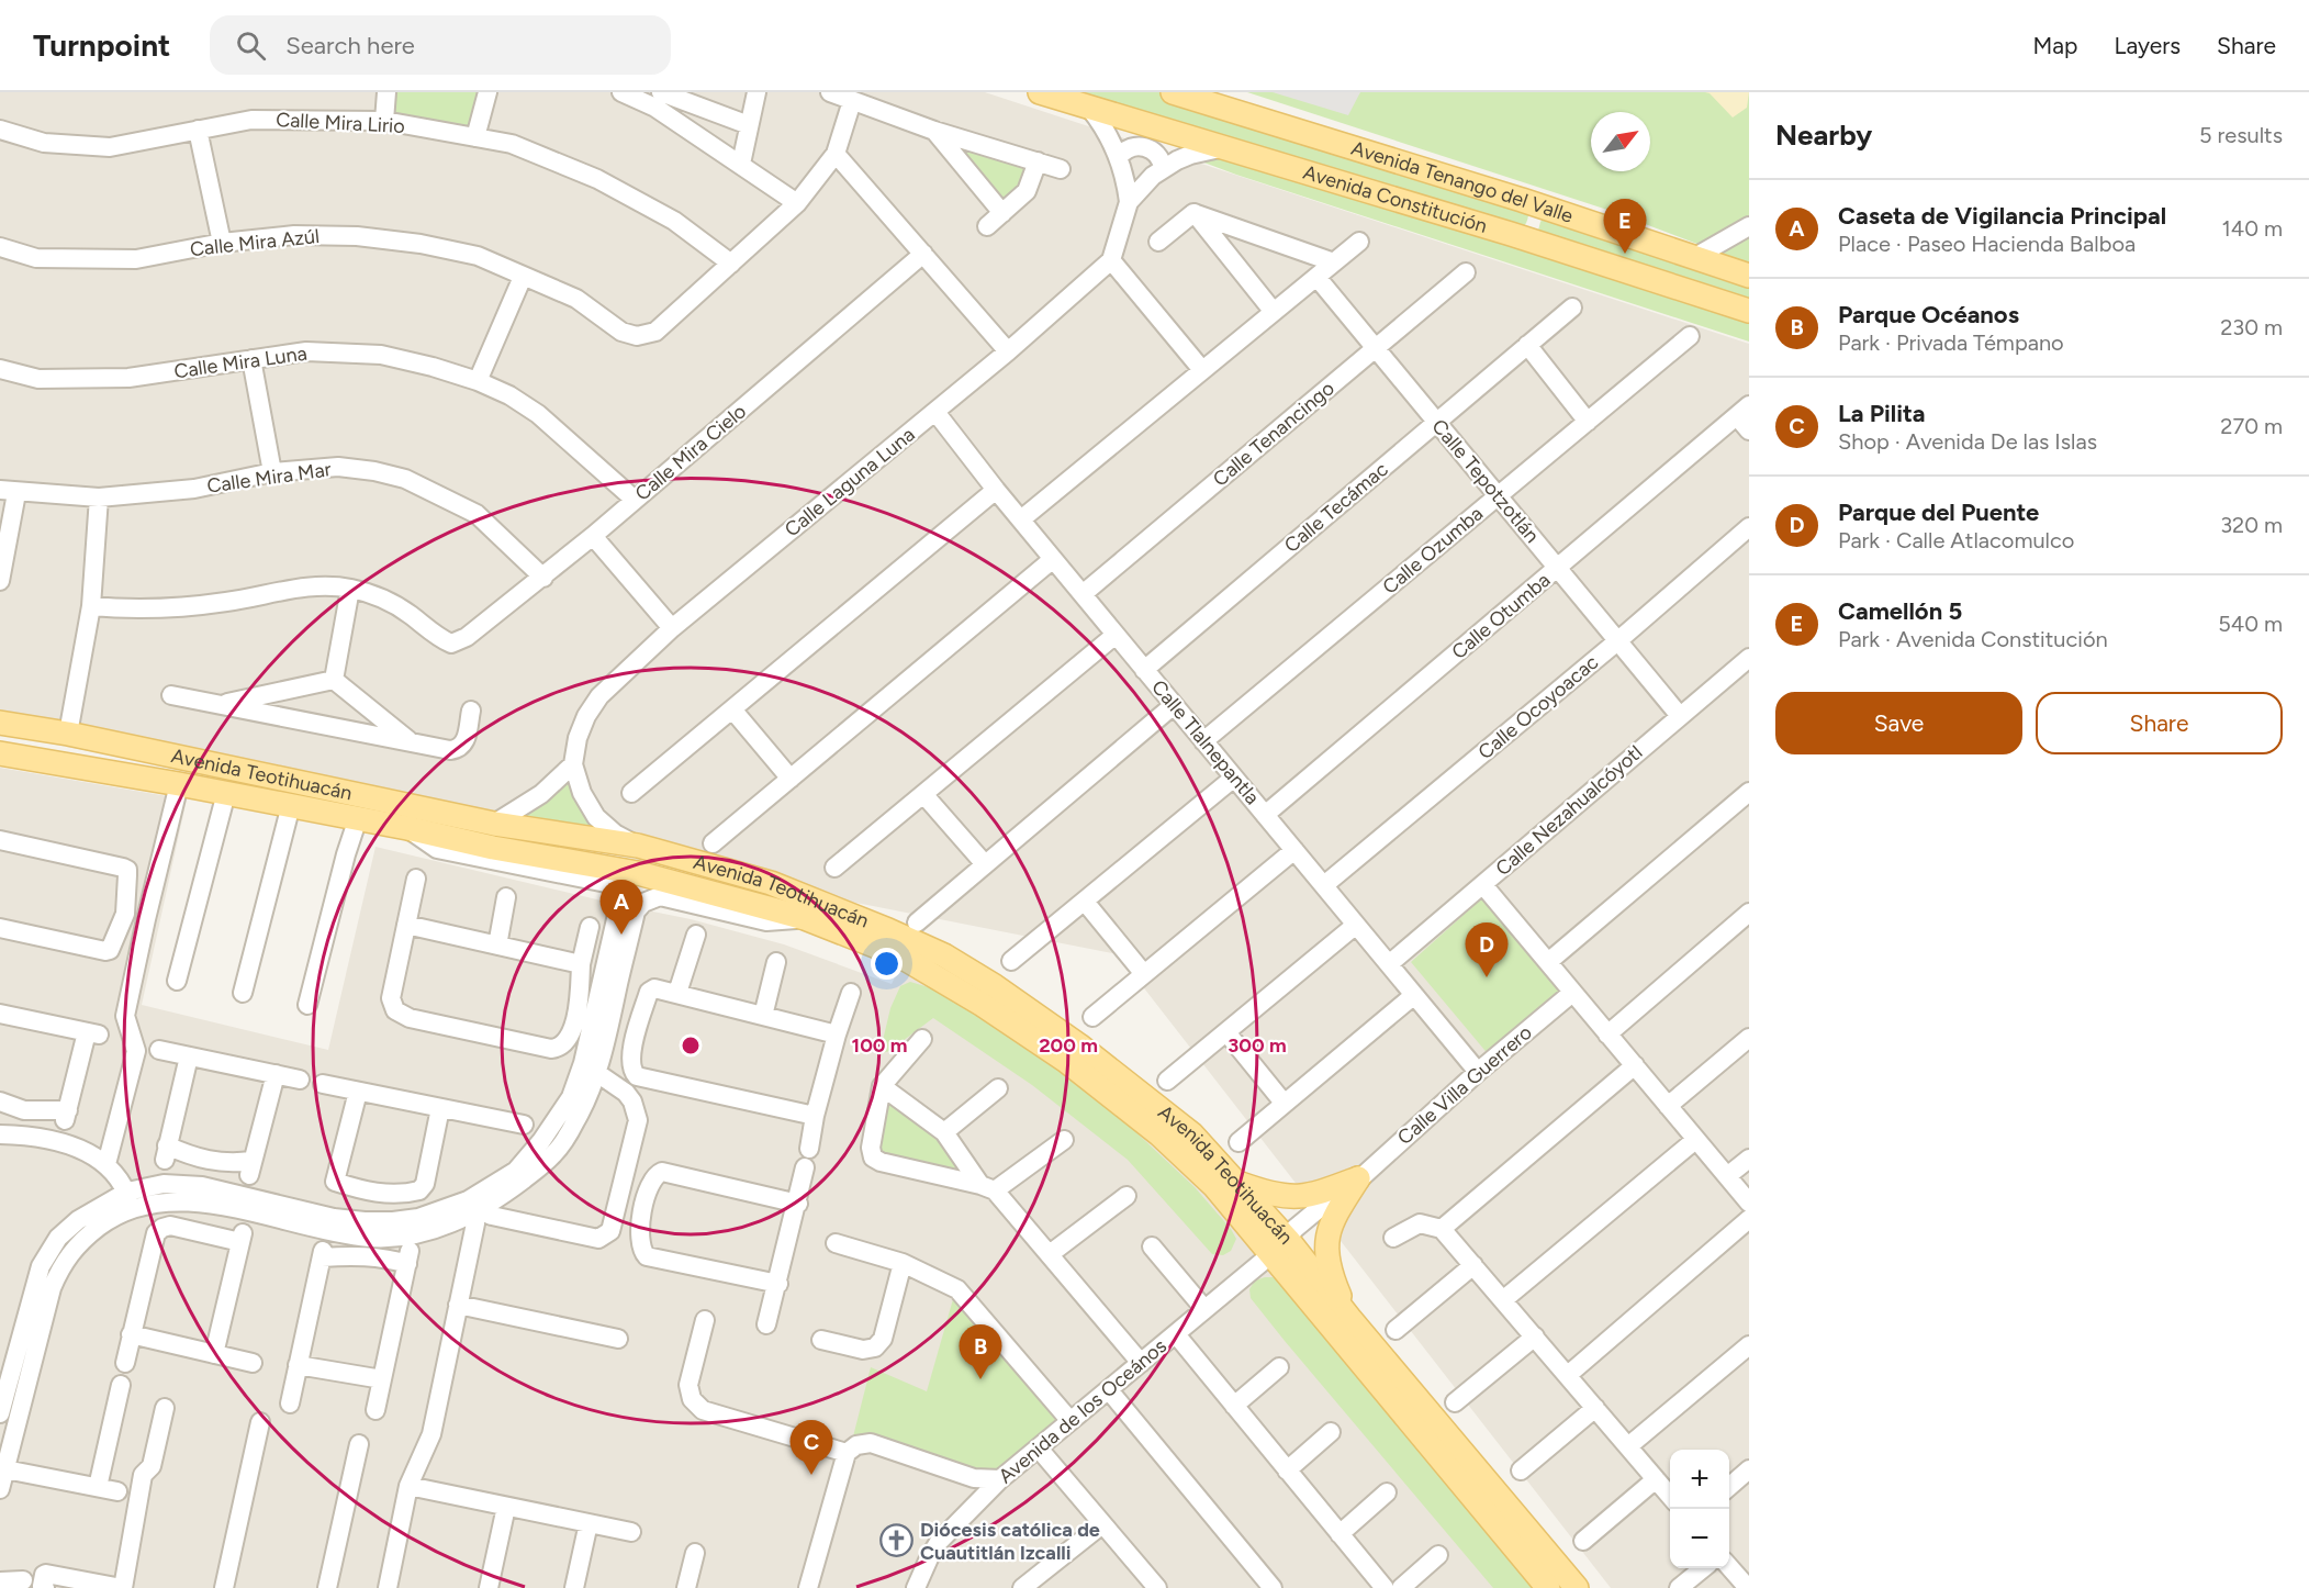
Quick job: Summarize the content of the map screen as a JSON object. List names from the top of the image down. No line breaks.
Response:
{"streets":{"main road":["Avenida Tenango del Valle","Avenida Constitución","Avenida Teotihuacán"],"street":["Calle Mira Lirio","Calle Mira Azúl","Calle Mira Luna","Calle Tenancingo","Calle Mira Cielo","Calle Mira Mar","Calle Tepotzotlán","Calle Laguna Luna","Calle Tecámac","Calle Ozumba","Calle Otumba","Calle Ocoyoacac","Calle Tlalnepantla","Calle Nezahualcóyotl","Calle Villa Guerrero","Avenida de los Oceános"]},"crossings":[["Calle Mira Lirio","Calle Mira Azúl"],["Calle Mira Luna","Calle Mira Cielo"],["Calle Tenancingo","Calle Tepotzotlán"],["Calle Tenancingo","Calle Tlalnepantla"],["Calle Mira Cielo","Calle Mira Mar"],["Calle Tepotzotlán","Calle Tecámac"],["Calle Tepotzotlán","Calle Ozumba"],["Calle Tepotzotlán","Calle Otumba"],["Calle Tepotzotlán","Calle Ocoyoacac"],["Calle Tepotzotlán","Calle Nezahualcóyotl"],["Calle Laguna Luna","Calle Tlalnepantla"],["Calle Tecámac","Calle Tlalnepantla"],["Calle Ozumba","Calle Tlalnepantla"],["Calle Otumba","Calle Tlalnepantla"],["Calle Ocoyoacac","Calle Tlalnepantla"],["Calle Tlalnepantla","Calle Nezahualcóyotl"],["Calle Tlalnepantla","Calle Villa Guerrero"],["Avenida Teotihuacán","Calle Villa Guerrero"],["Avenida Teotihuacán","Avenida de los Oceános"],["Calle Villa Guerrero","Avenida de los Oceános"]],"places":{"church":["Diócesis católica de Cuautitlán Izcalli"]},"north":"top right","page":{"header":"Turnpoint","search":"Search here","nav":["Map","Layers","Share"],"heading":["Nearby","5 results"],"list":[{"mark":"A","name":"Caseta de Vigilancia Principal","note":"Place · Paseo Hacienda Balboa","value":"140 m"},{"mark":"B","name":"Parque Océanos","note":"Park · Privada Témpano","value":"230 m"},{"mark":"C","name":"La Pilita","note":"Shop · Avenida De las Islas","value":"270 m"},{"mark":"D","name":"Parque del Puente","note":"Park · Calle Atlacomulco","value":"320 m"},{"mark":"E","name":"Camellón 5","note":"Park · Avenida Constitución","value":"540 m"}],"pins":["E","A","D","B","C"],"buttons":["Save","Share"],"map_buttons":["+","−"]},"rings":["100 m","200 m","300 m"]}
